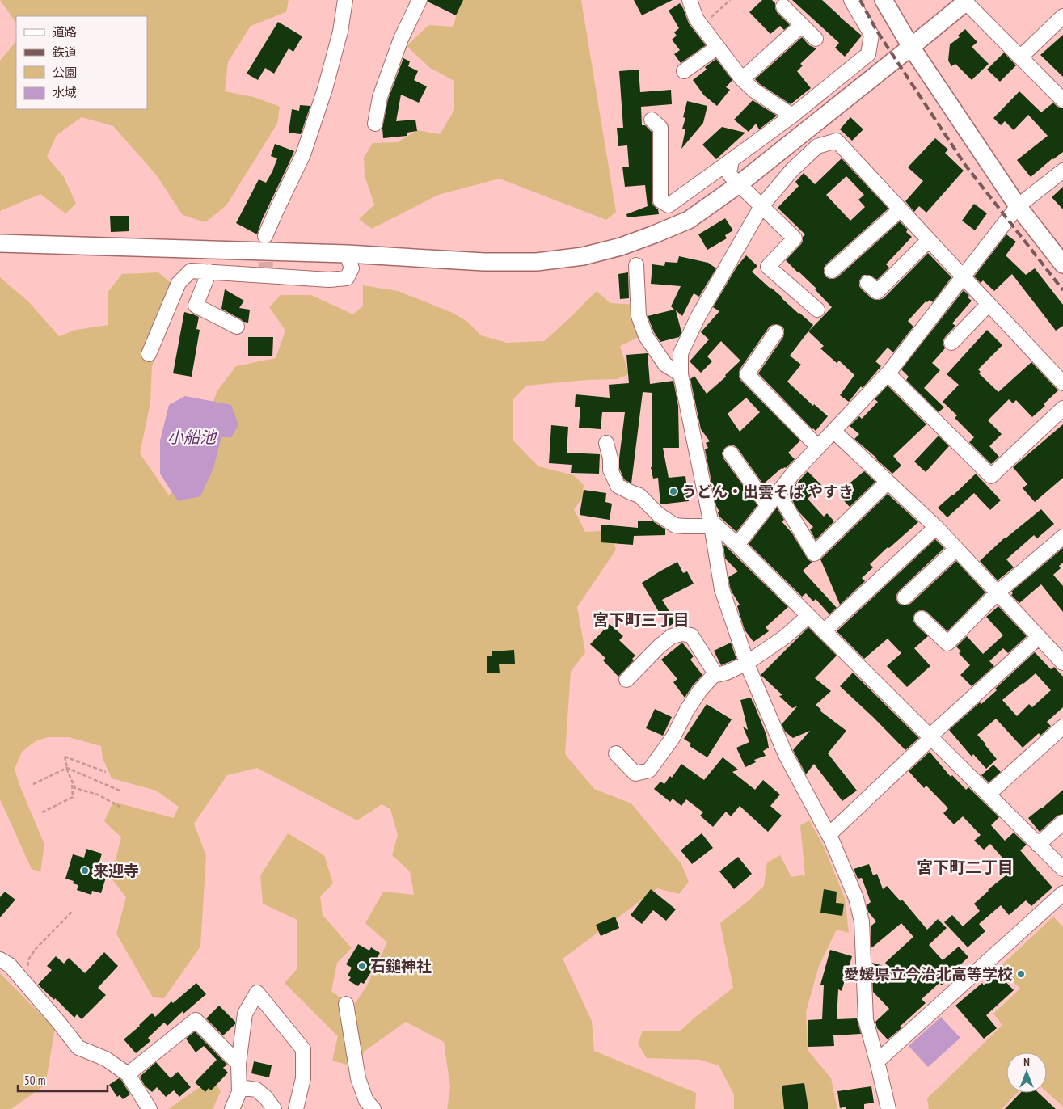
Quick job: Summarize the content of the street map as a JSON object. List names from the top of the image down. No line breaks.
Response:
{"districts":["宮下町三丁目","宮下町二丁目"],"water":["小船池"],"places":["うどん・出雲そば やすき","来迎寺","石鎚神社","愛媛県立今治北高等学校"],"legend":["道路","鉄道","公園","水域"],"scale_bar":"50 m","north":"top"}
